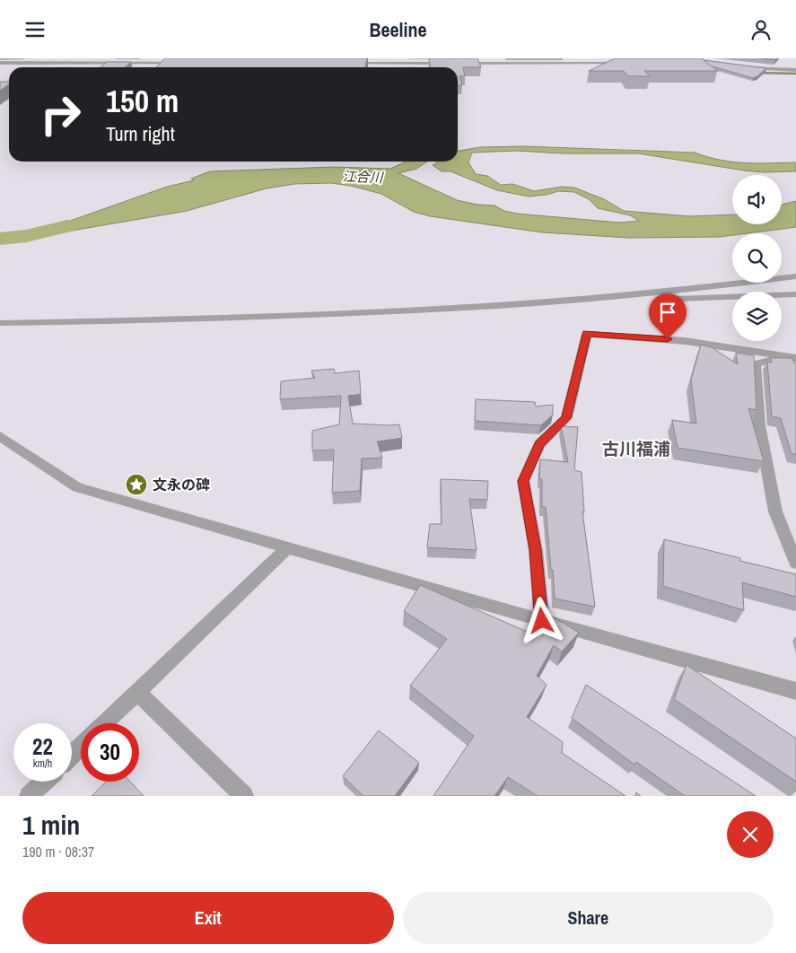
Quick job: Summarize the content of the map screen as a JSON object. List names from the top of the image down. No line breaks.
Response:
{"districts":["古川福浦"],"water":["江合川"],"places":{"place":["文永の碑"]},"page":{"header":"Beeline","turn":["150 m","Turn right"],"speed":"22 km/h","limit":"30","heading":["1 min","190 m · 08:37"],"buttons":["Exit","Share"]}}
